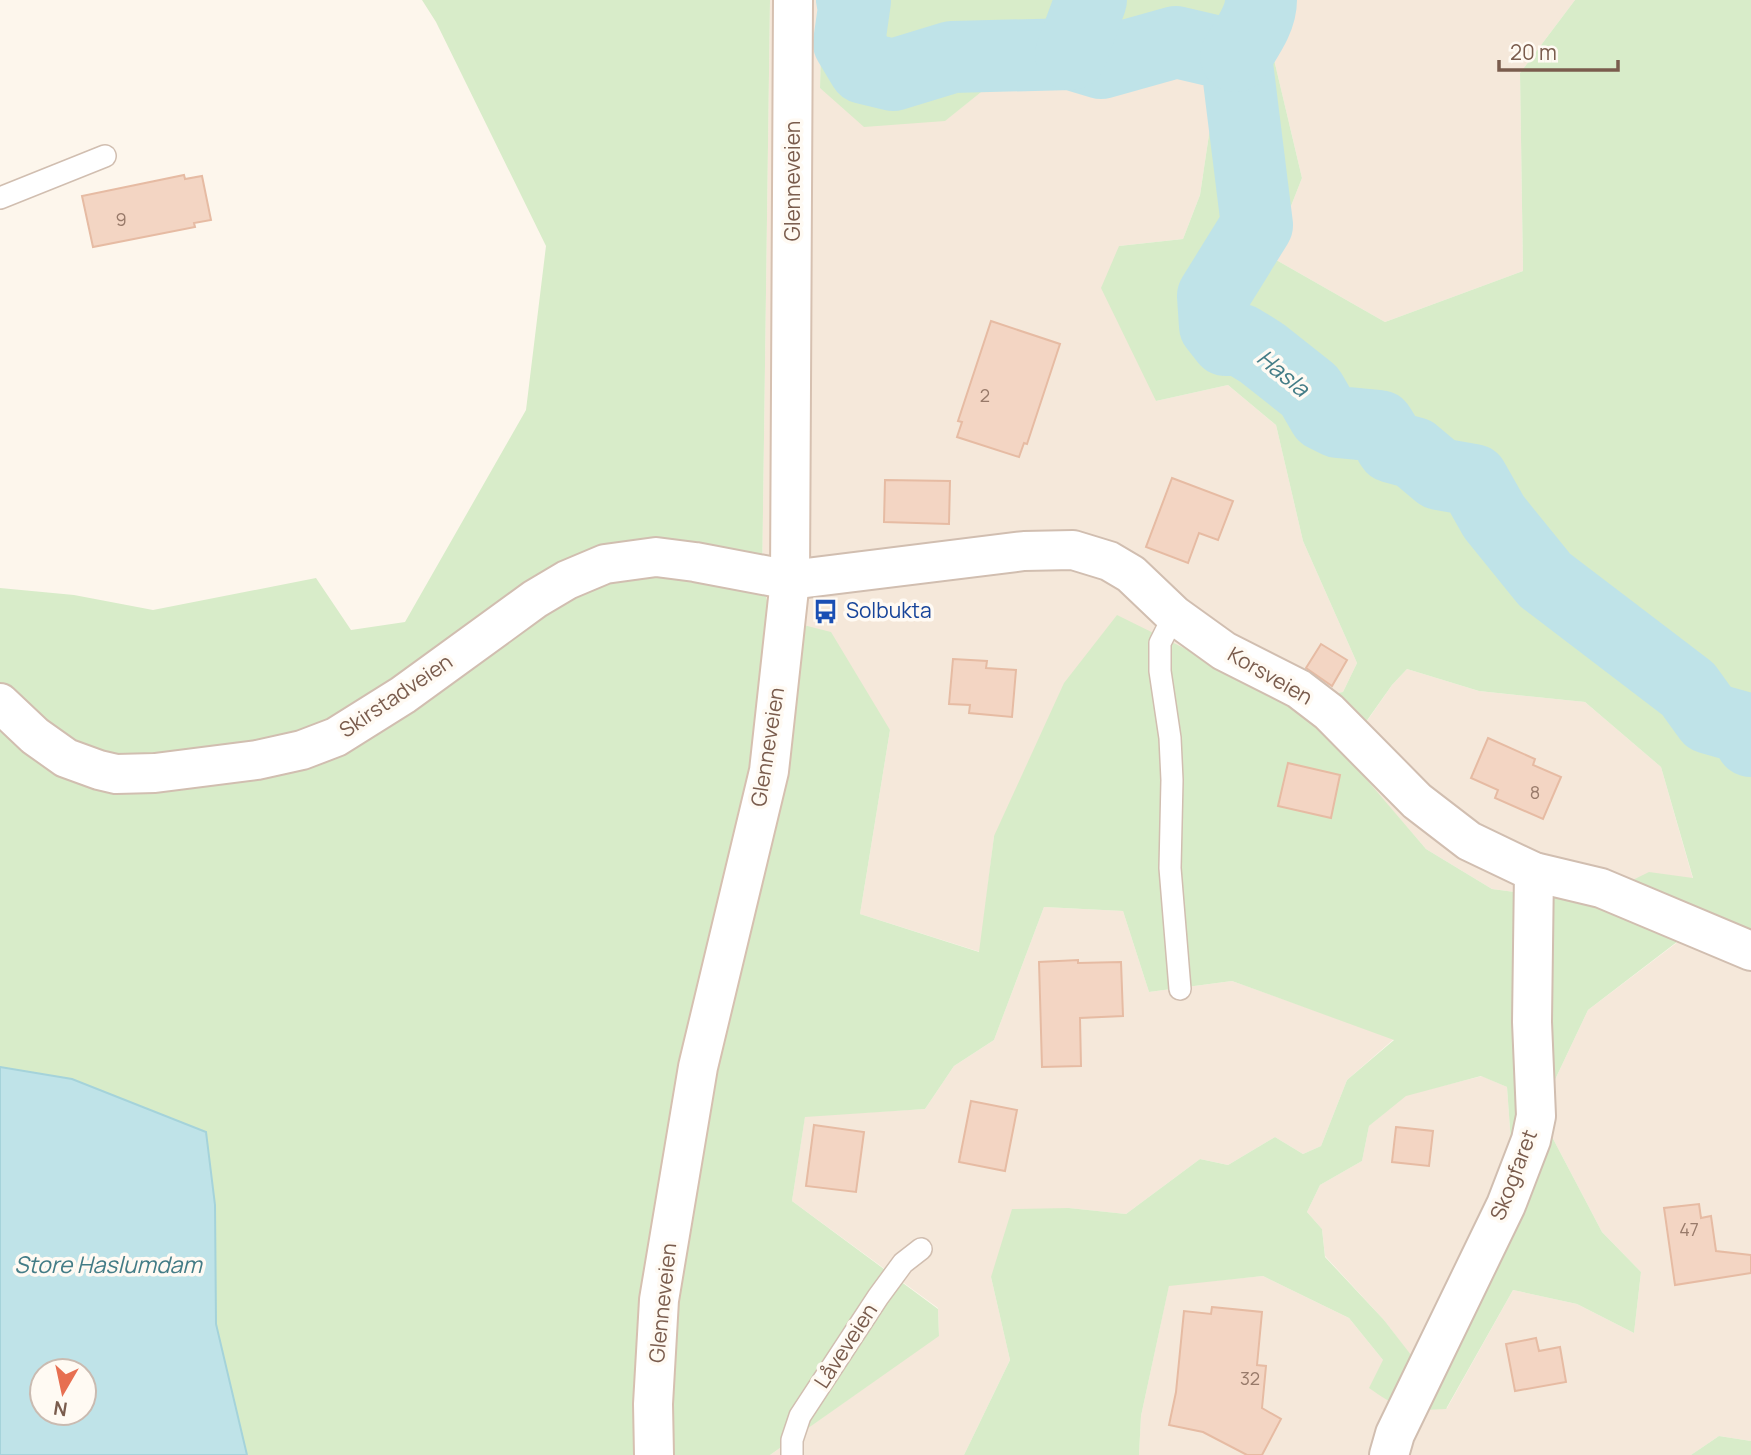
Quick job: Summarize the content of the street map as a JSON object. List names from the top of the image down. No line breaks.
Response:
{"streets":{"street":["Glenneveien","Korsveien","Skirstadveien","Skogfaret"],"lane":["Låveveien"]},"crossings":[["Glenneveien","Korsveien"],["Glenneveien","Skirstadveien"],["Korsveien","Skirstadveien"],["Korsveien","Skogfaret"]],"water":["Hasla","Store Haslumdam"],"places":{"bus stop":["Solbukta"]},"house_numbers":["9","2","8","47","32"],"scale_bar":"20 m","north":"bottom"}
